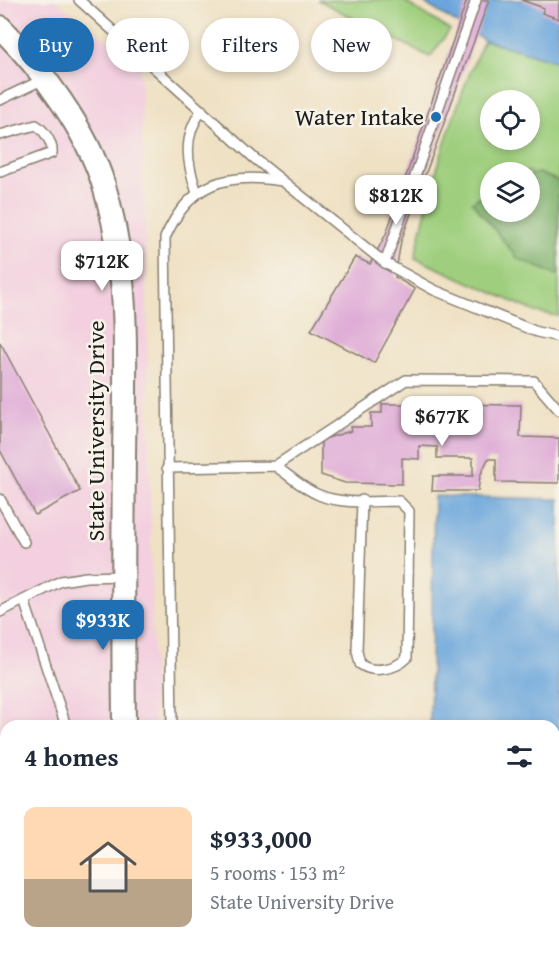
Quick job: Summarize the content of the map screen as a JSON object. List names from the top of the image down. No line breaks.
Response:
{"streets":{"street":["State University Drive"]},"places":["Water Intake"],"page":{"chip":["Buy","Rent","Filters","New"],"price":["$812K","$712K","$677K","$933K"],"heading":"4 homes","list":[{"name":"$933,000","note":"5 rooms · 153 m² · State University Drive"}]}}
